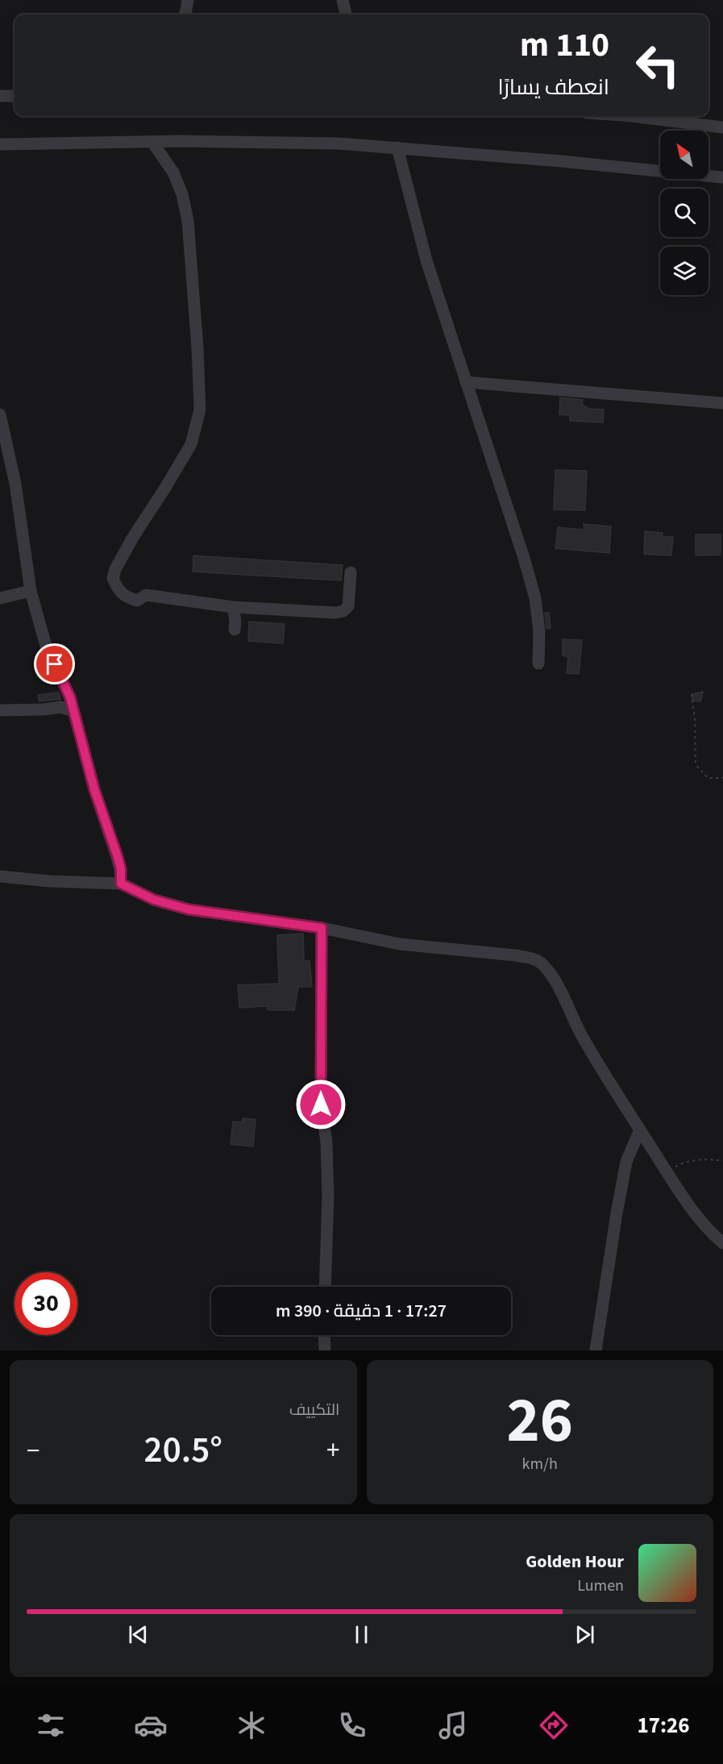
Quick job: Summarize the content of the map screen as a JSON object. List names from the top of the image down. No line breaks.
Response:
{"north":"top left","page":{"turn":["110 m","انعطف يسارًا"],"limit":"30","trip":"17:27 · 1 دقيقة · 390 m","tile":[["26","km/h"],"التكييف"],"heat":["−","20.5°","+"],"song":["Golden Hour","Lumen"],"tabs":"17:26"}}
